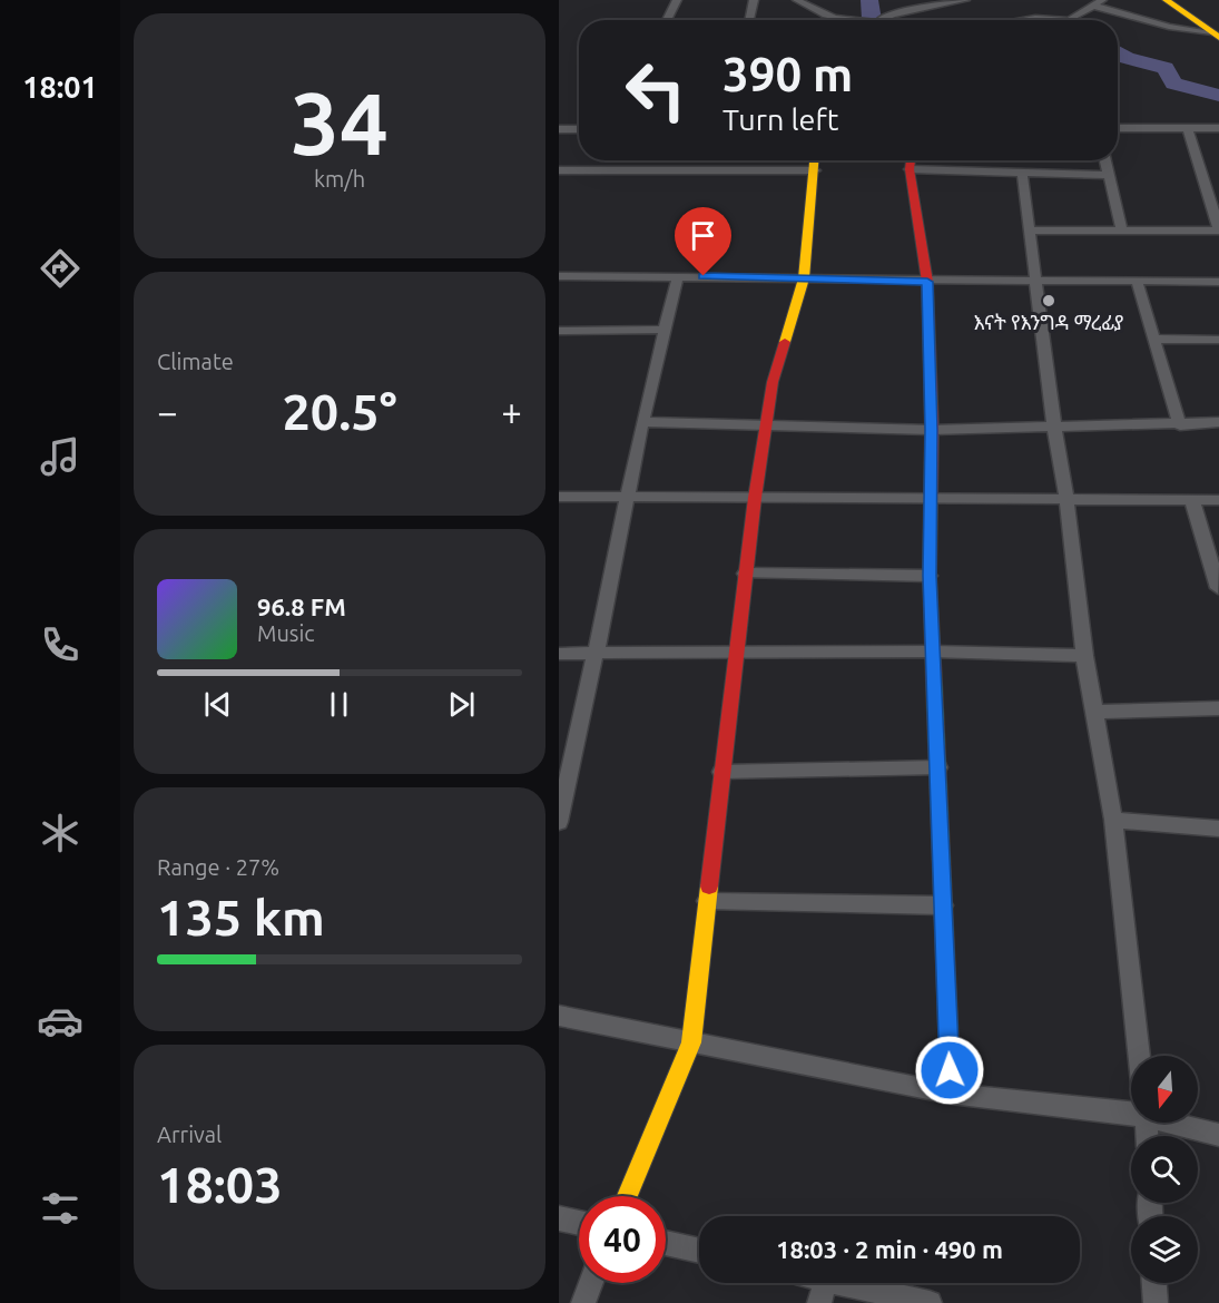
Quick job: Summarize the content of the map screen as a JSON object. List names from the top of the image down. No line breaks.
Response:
{"places":["እናት የእንግዳ ማረፊያ"],"north":"bottom","page":{"tabs":"18:01","tile":[["34","km/h"],"Climate",["Range · 27%","135 km"],["Arrival","18:03"]],"turn":["390 m","Turn left"],"heat":["−","20.5°","+"],"song":["96.8 FM","Music"],"limit":"40","trip":"18:03 · 2 min · 490 m"}}
